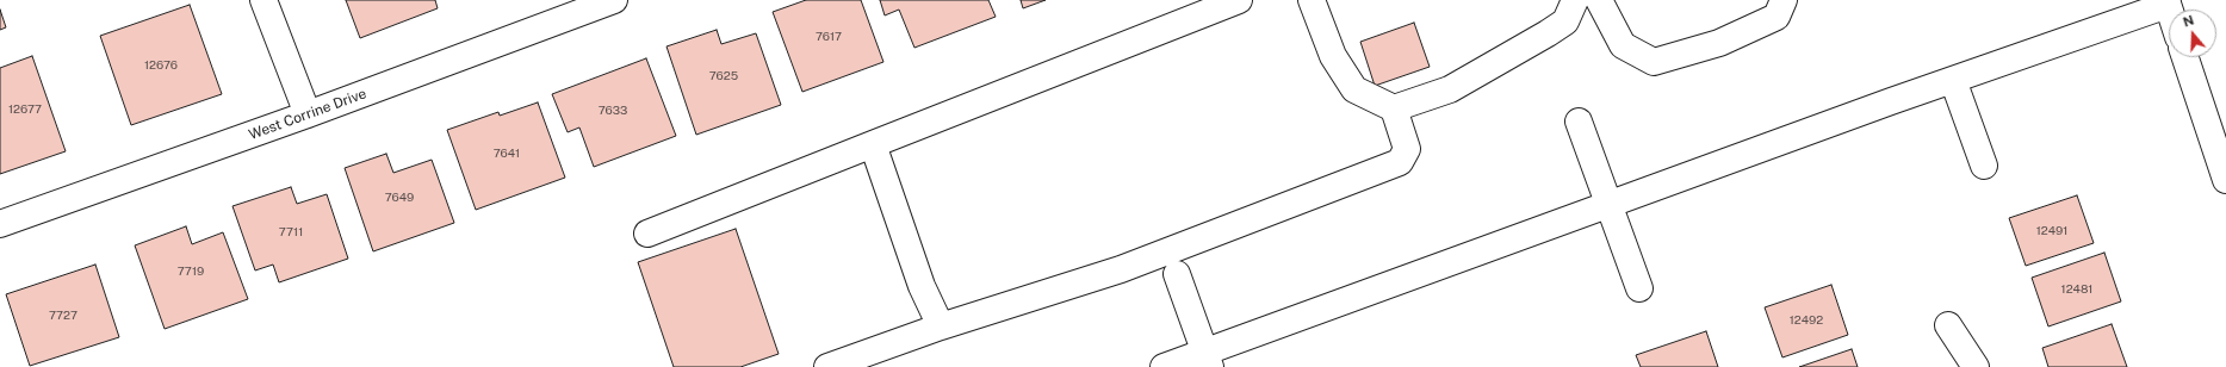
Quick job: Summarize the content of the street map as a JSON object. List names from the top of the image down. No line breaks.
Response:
{"streets":{"street":["West Corrine Drive"]},"house_numbers":["7617","12676","7625","12677","7633","7641","7649","12491","7711","7719","12481","7727","12492"],"north":"top"}
